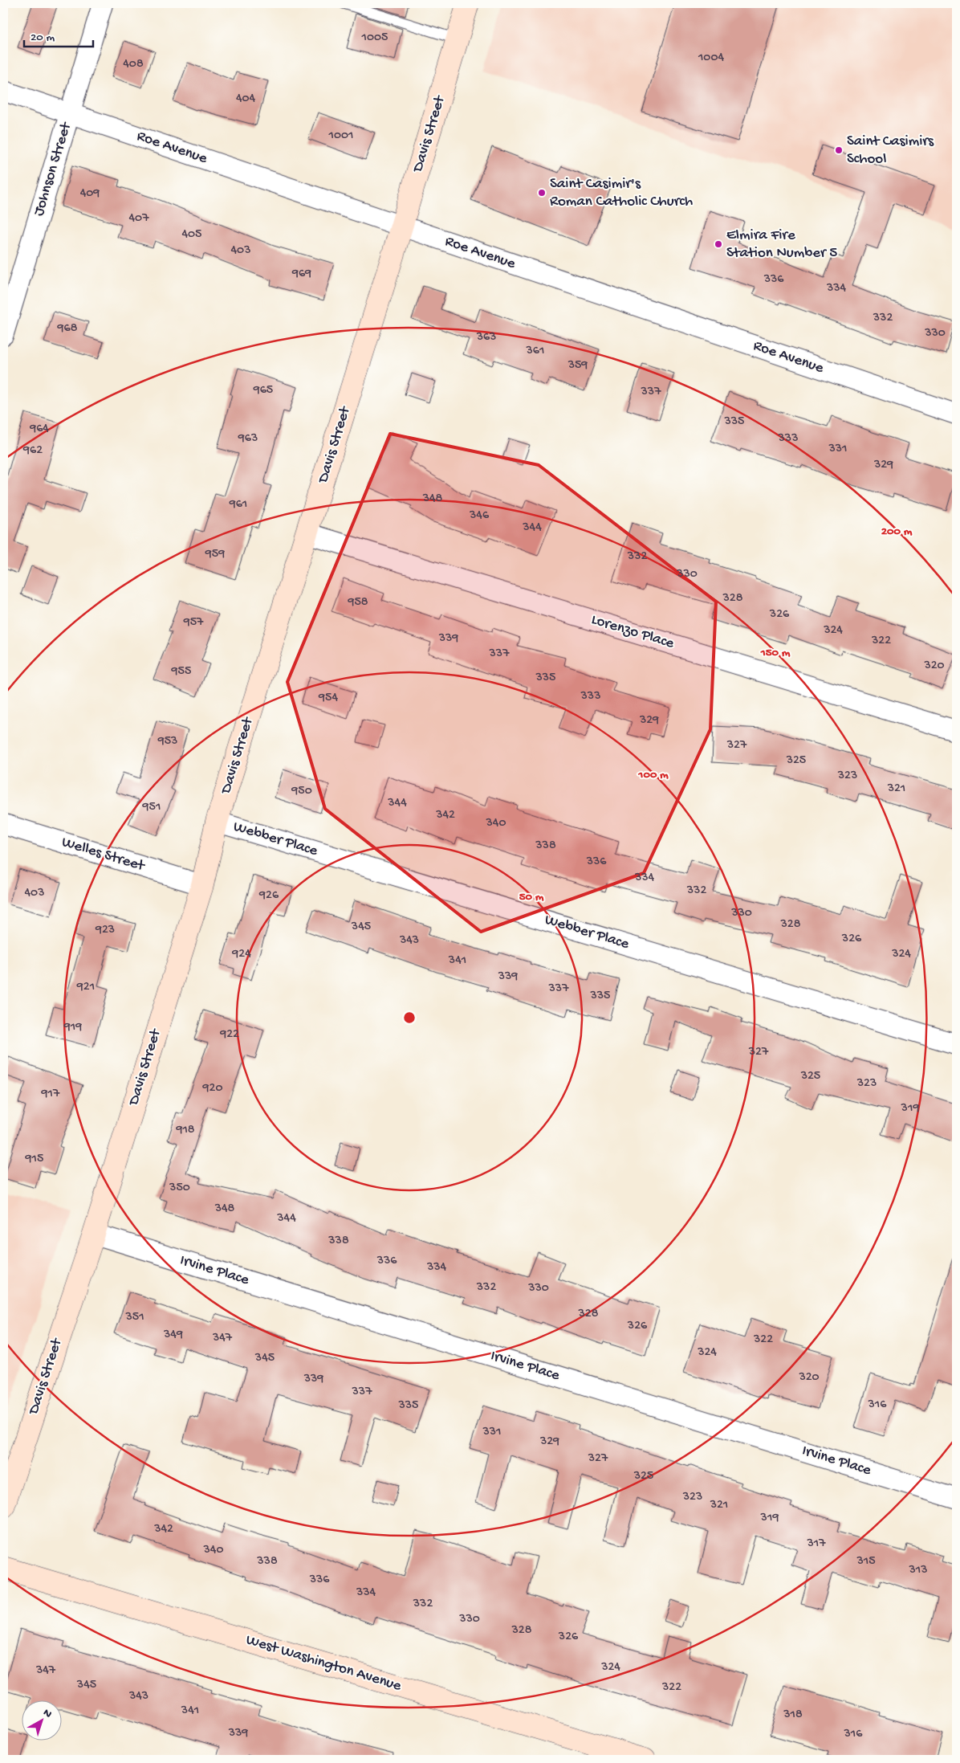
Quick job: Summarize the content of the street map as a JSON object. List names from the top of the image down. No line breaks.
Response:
{"streets":{"street":["Davis Street","Roe Avenue","Johnson Street","Lorenzo Place","Webber Place","Welles Street","Irvine Place","West Washington Avenue"]},"crossings":[["Davis Street","Roe Avenue"],["Davis Street","Lorenzo Place"],["Davis Street","Webber Place"],["Davis Street","Welles Street"],["Davis Street","Irvine Place"],["Roe Avenue","Johnson Street"]],"places":["Saint Casimirs School","Saint Casimir's Roman Catholic Church","Elmira Fire Station Number 5"],"house_numbers":["1005","1004","408","404","1001","409","407","405","403","969","336","334","332","968","330","363","361","359","965","337","335","964","963","333","331","962","329","348","961","346","344","959","332","330","328","958","326","957","324","339","322","337","320","955","335","333","954","329","953","327","325","323","321","950","344","951","342","340","338","336","334","332","403","926","330","328","345","923","326","343","924","324","341","339","921","337","335","919","922","327","325","323","920","917","319","918","915","350","348","344","338","336","334","332","330","328","351","326","349","347","322","324","345","320","339","337","316","335","331","329","327","325","323","321","319","342","317","340","338","315","313","336","334","332","330","328","326","324","347","345","322","343","341","318","339","316"],"scale_bar":"20 m","north":"top right","rings":["200 m","150 m","100 m","50 m"]}
